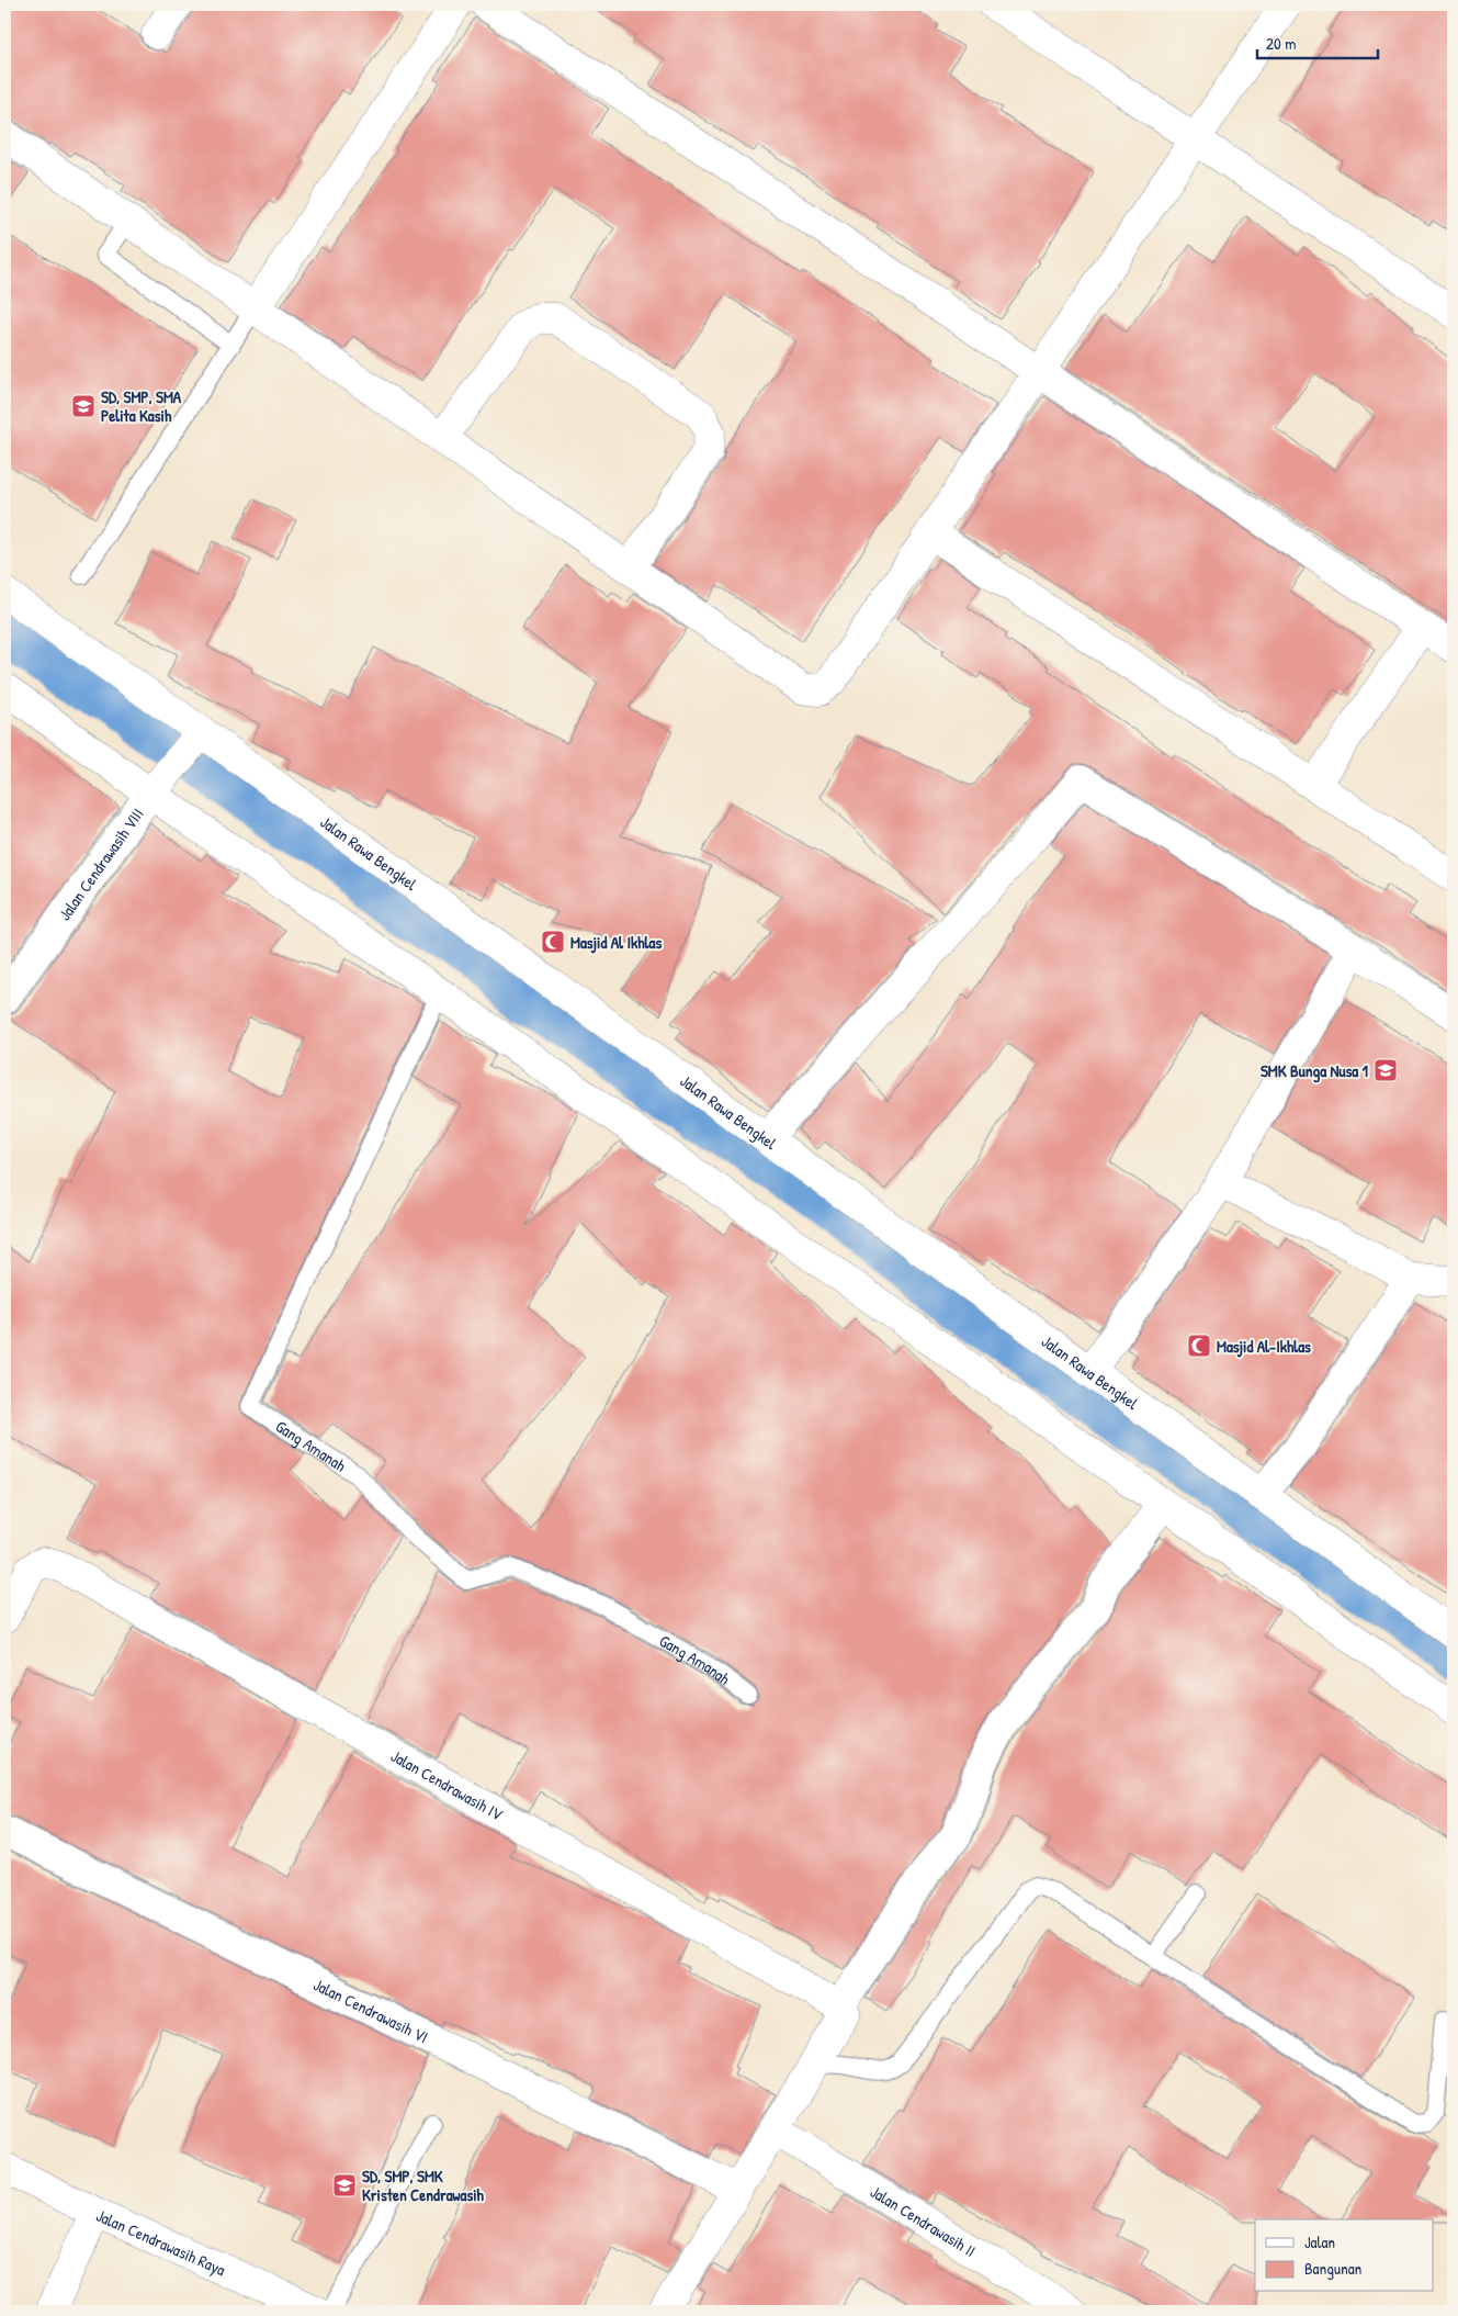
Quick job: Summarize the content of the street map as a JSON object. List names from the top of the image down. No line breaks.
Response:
{"streets":{"street":["Jalan Rawa Bengkel","Jalan Cendrawasih VIII","Jalan Cendrawasih IV","Jalan Cendrawasih VI","Jalan Cendrawasih II","Jalan Cendrawasih Raya"],"lane":["Gang Amanah"]},"crossings":[["Jalan Rawa Bengkel","Jalan Cendrawasih VIII"]],"places":{"school or university":["SD, SMP, SMA Pelita Kasih","SMK Bunga Nusa 1","SD, SMP, SMK Kristen Cendrawasih"],"mosque":["Masjid Al Ikhlas","Masjid Al-Ikhlas"]},"legend":["Jalan","Bangunan"],"scale_bar":"20 m"}
